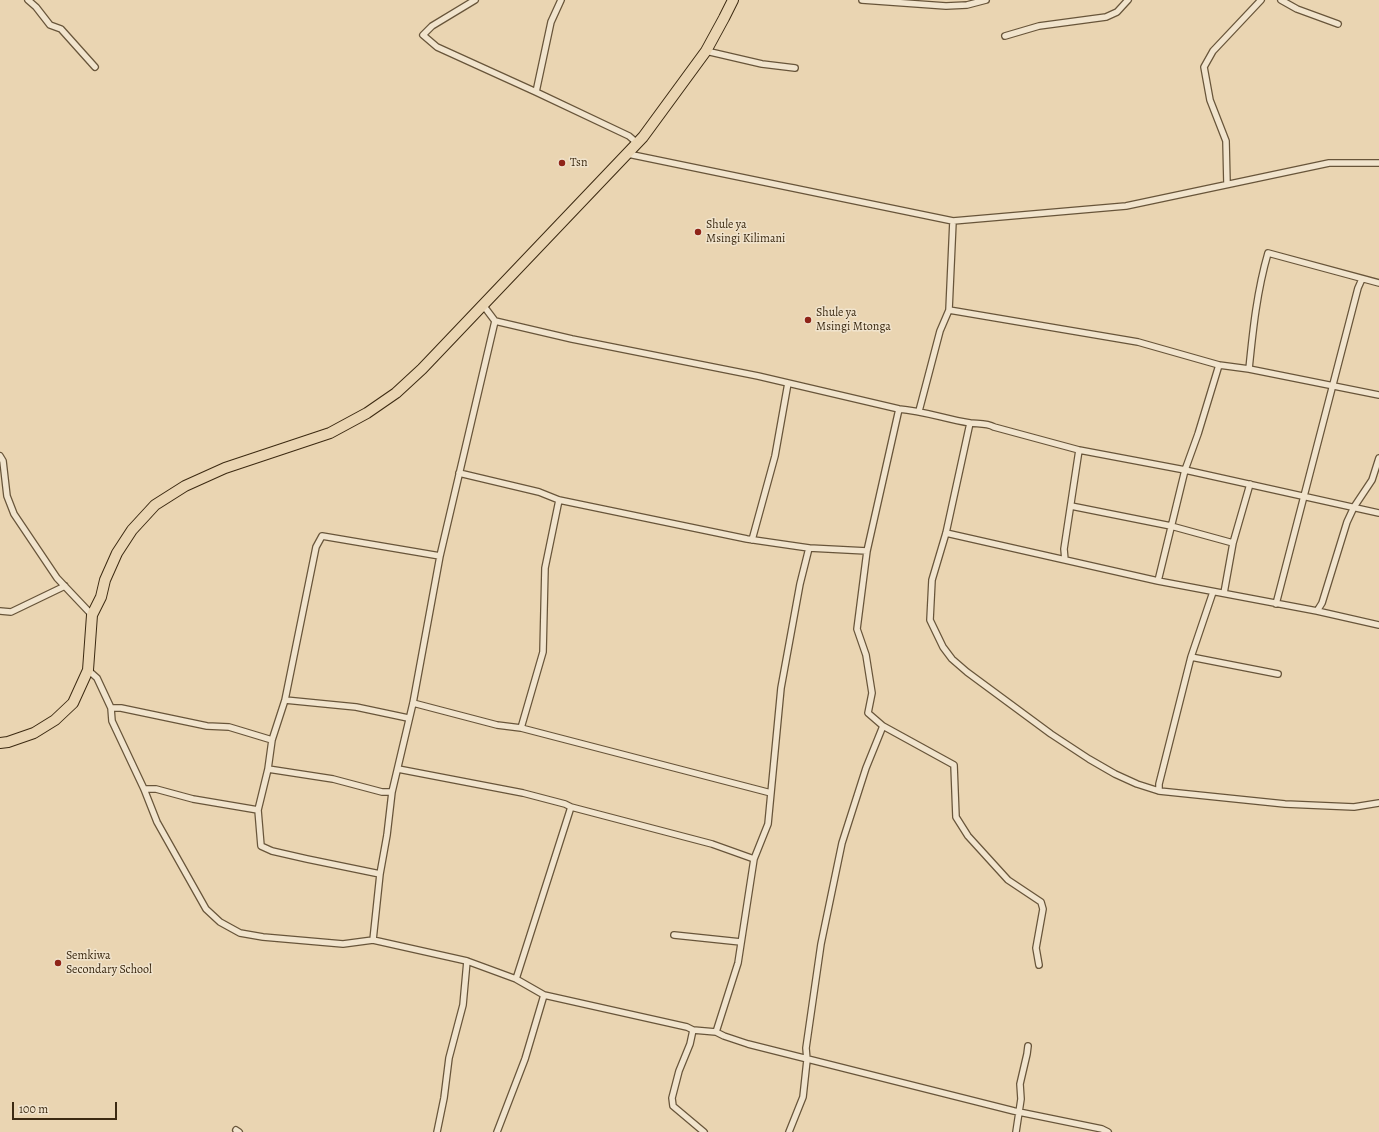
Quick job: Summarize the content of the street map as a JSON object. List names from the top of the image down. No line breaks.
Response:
{"places":["Tsn","Shule ya Msingi Kilimani","Shule ya Msingi Mtonga","Semkiwa Secondary School"],"scale_bar":"100 m"}
